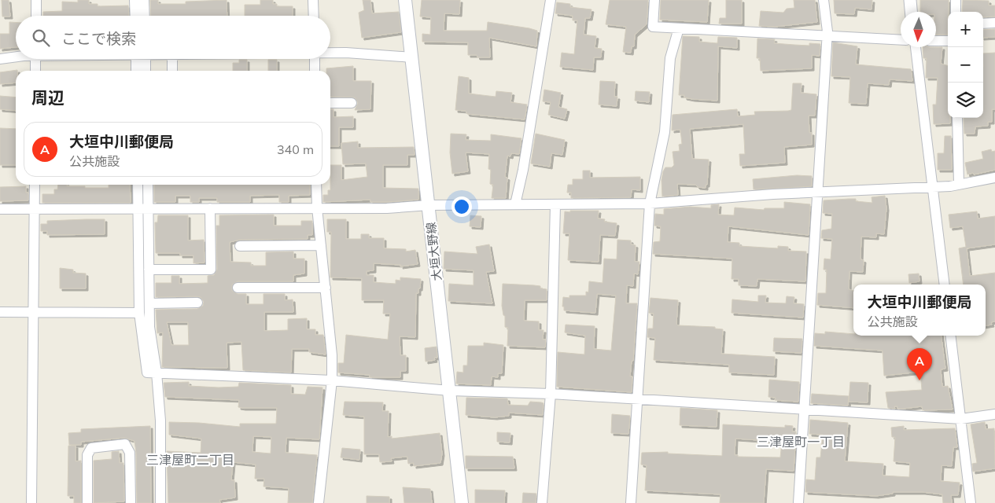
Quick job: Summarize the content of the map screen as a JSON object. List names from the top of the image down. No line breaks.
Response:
{"streets":{"main road":["大垣大野線"]},"districts":["三津屋町一丁目","三津屋町二丁目"],"north":"bottom","page":{"map_buttons":["+","−"],"search":"ここで検索","heading":"周辺","list":[{"mark":"A","name":"大垣中川郵便局","note":"公共施設","value":"340 m"}],"popup":["大垣中川郵便局","公共施設"],"pins":"A"}}
